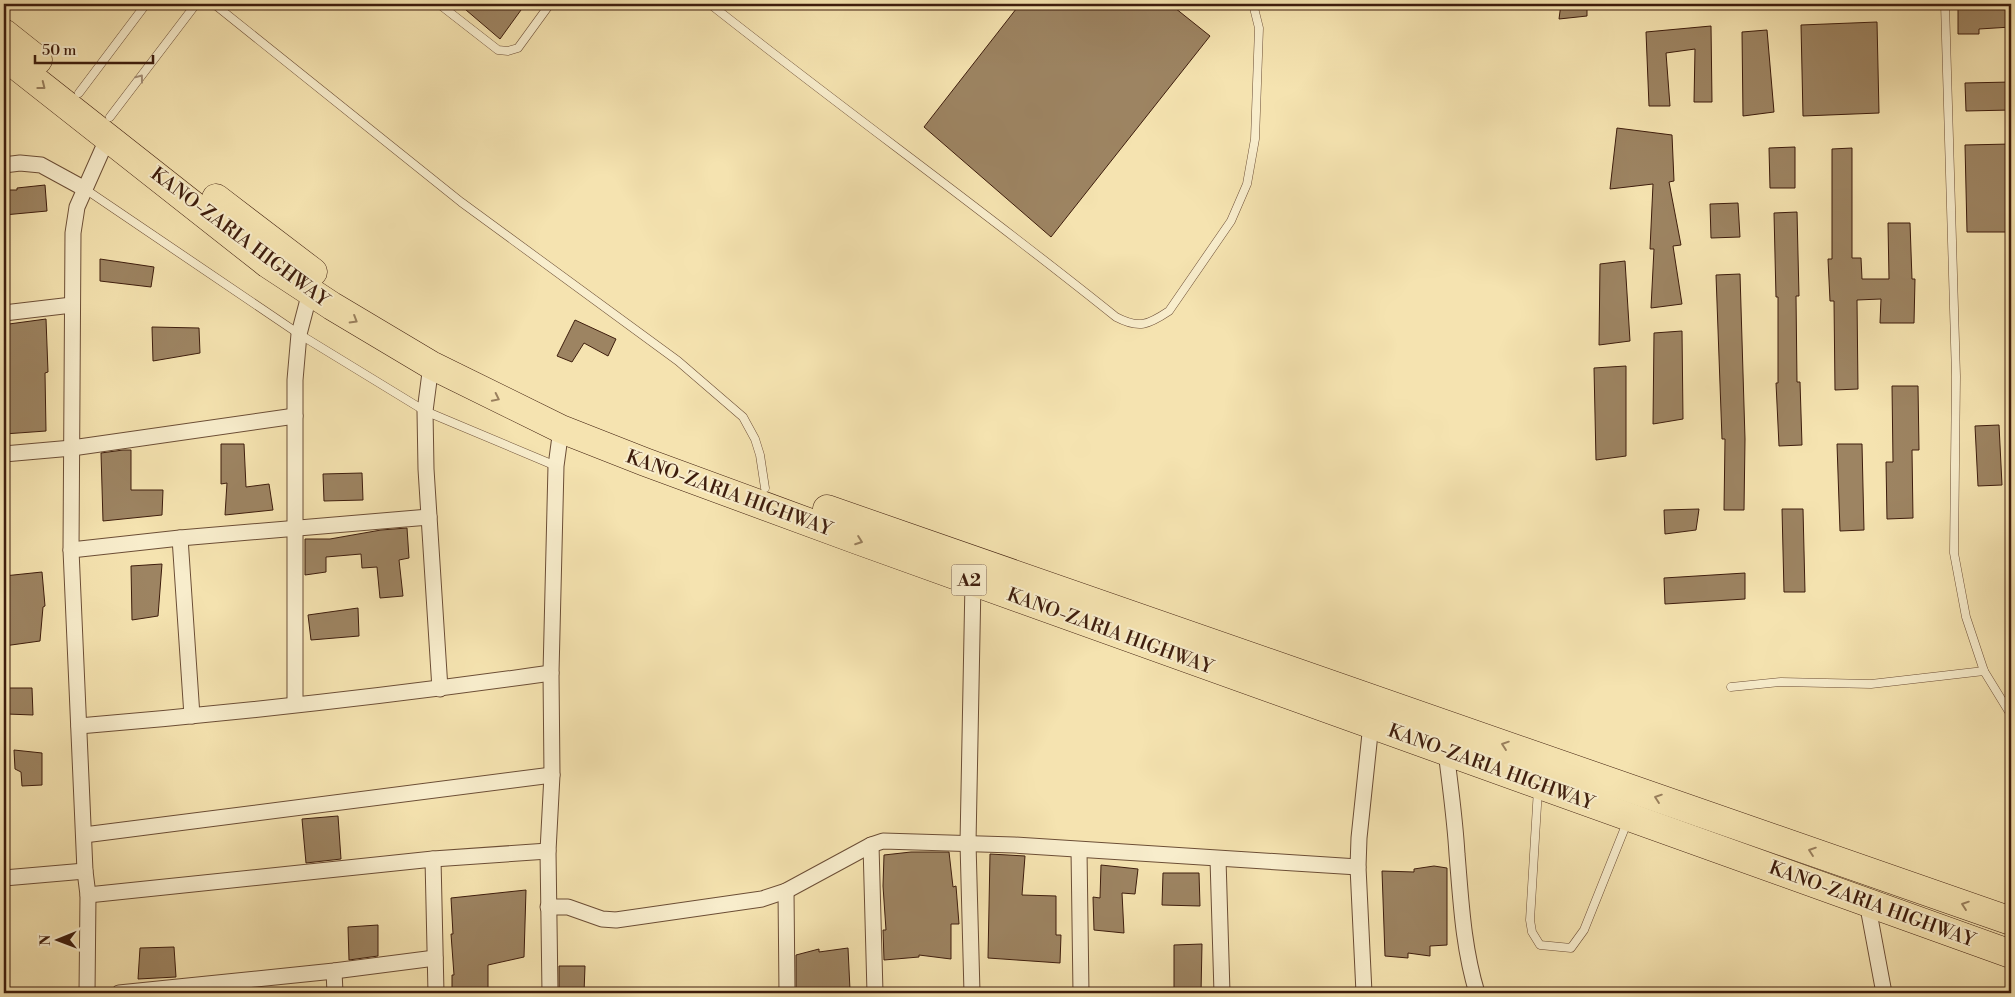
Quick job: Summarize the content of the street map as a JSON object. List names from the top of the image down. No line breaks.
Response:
{"streets":{"highway":["KANO-ZARIA HIGHWAY","A2"]},"scale_bar":"50 m","north":"left"}
